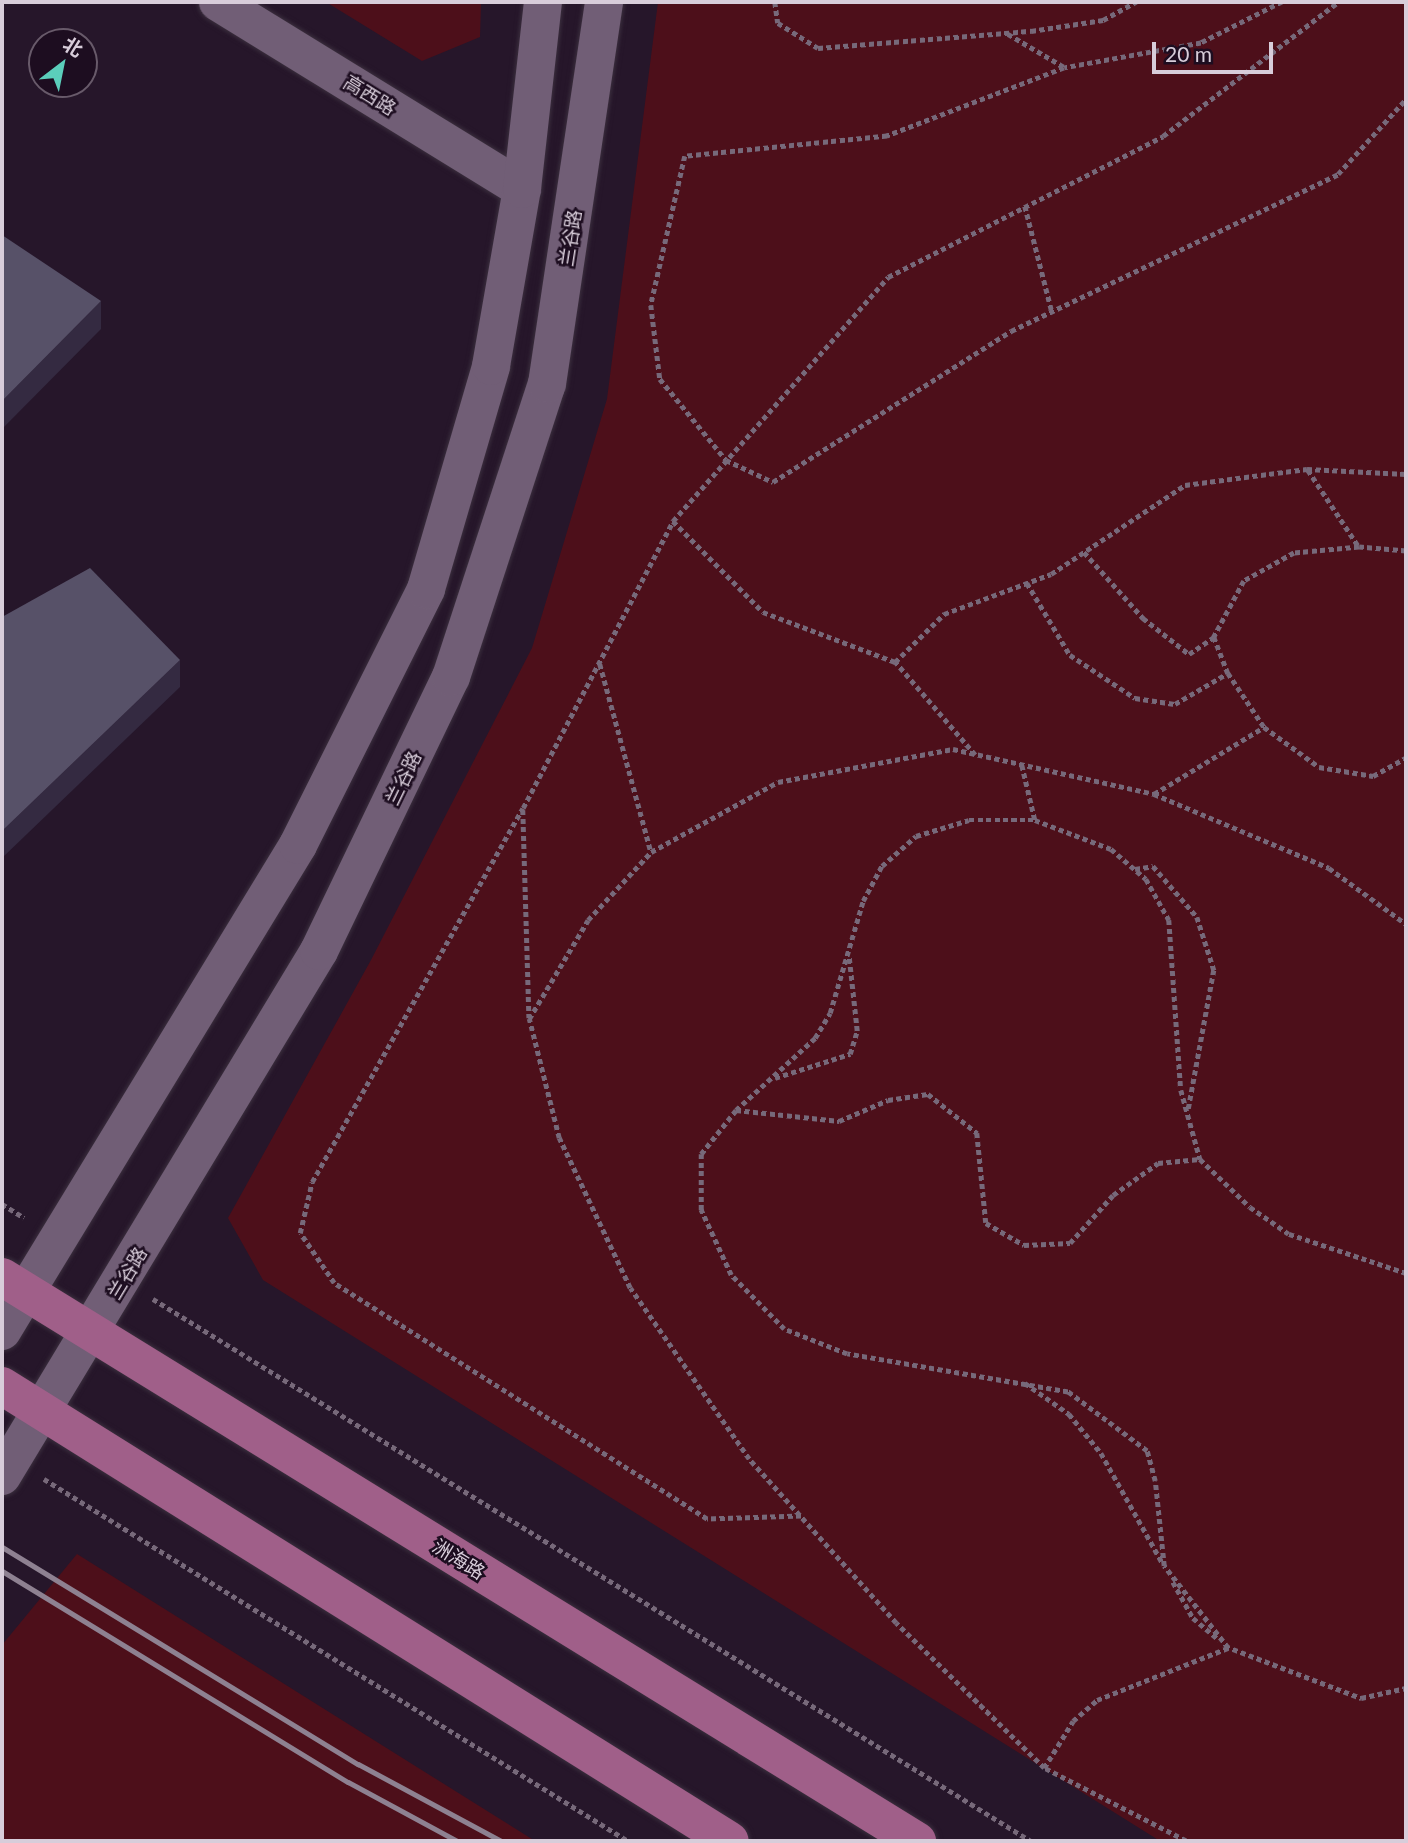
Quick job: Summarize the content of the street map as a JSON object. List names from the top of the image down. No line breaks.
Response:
{"streets":{"main road":["洲海路"],"street":["高西路","兰谷路"]},"crossings":[["兰谷路","洲海路"]],"scale_bar":"20 m","north":"top right"}
